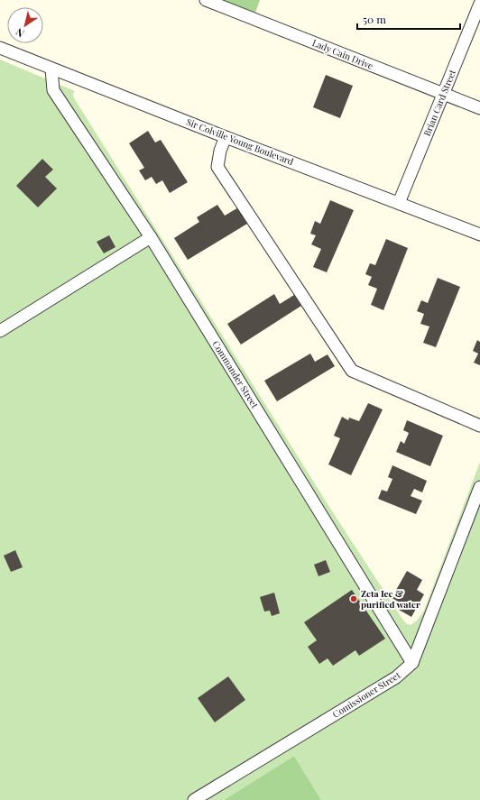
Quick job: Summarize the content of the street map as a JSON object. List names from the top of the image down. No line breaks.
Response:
{"streets":{"street":["Lady Cain Drive","Brian Card Street","Sir Colville Young Boulevard","Commander Street","Comissioner Street"]},"crossings":[["Lady Cain Drive","Brian Card Street"],["Brian Card Street","Sir Colville Young Boulevard"],["Sir Colville Young Boulevard","Commander Street"],["Commander Street","Comissioner Street"]],"places":["Zeta Ice & purified water"],"scale_bar":"50 m","north":"bottom left"}
